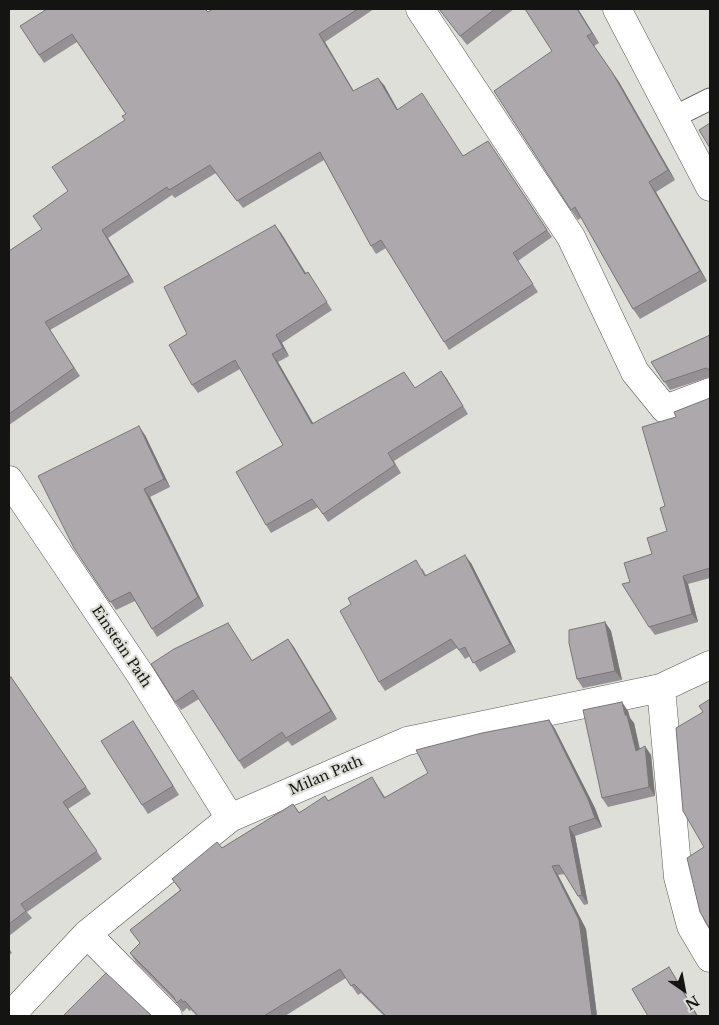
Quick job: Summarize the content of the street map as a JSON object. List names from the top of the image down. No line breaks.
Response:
{"streets":{"street":["Einstein Path","Milan Path"]},"crossings":[["Einstein Path","Milan Path"]],"north":"bottom right"}
